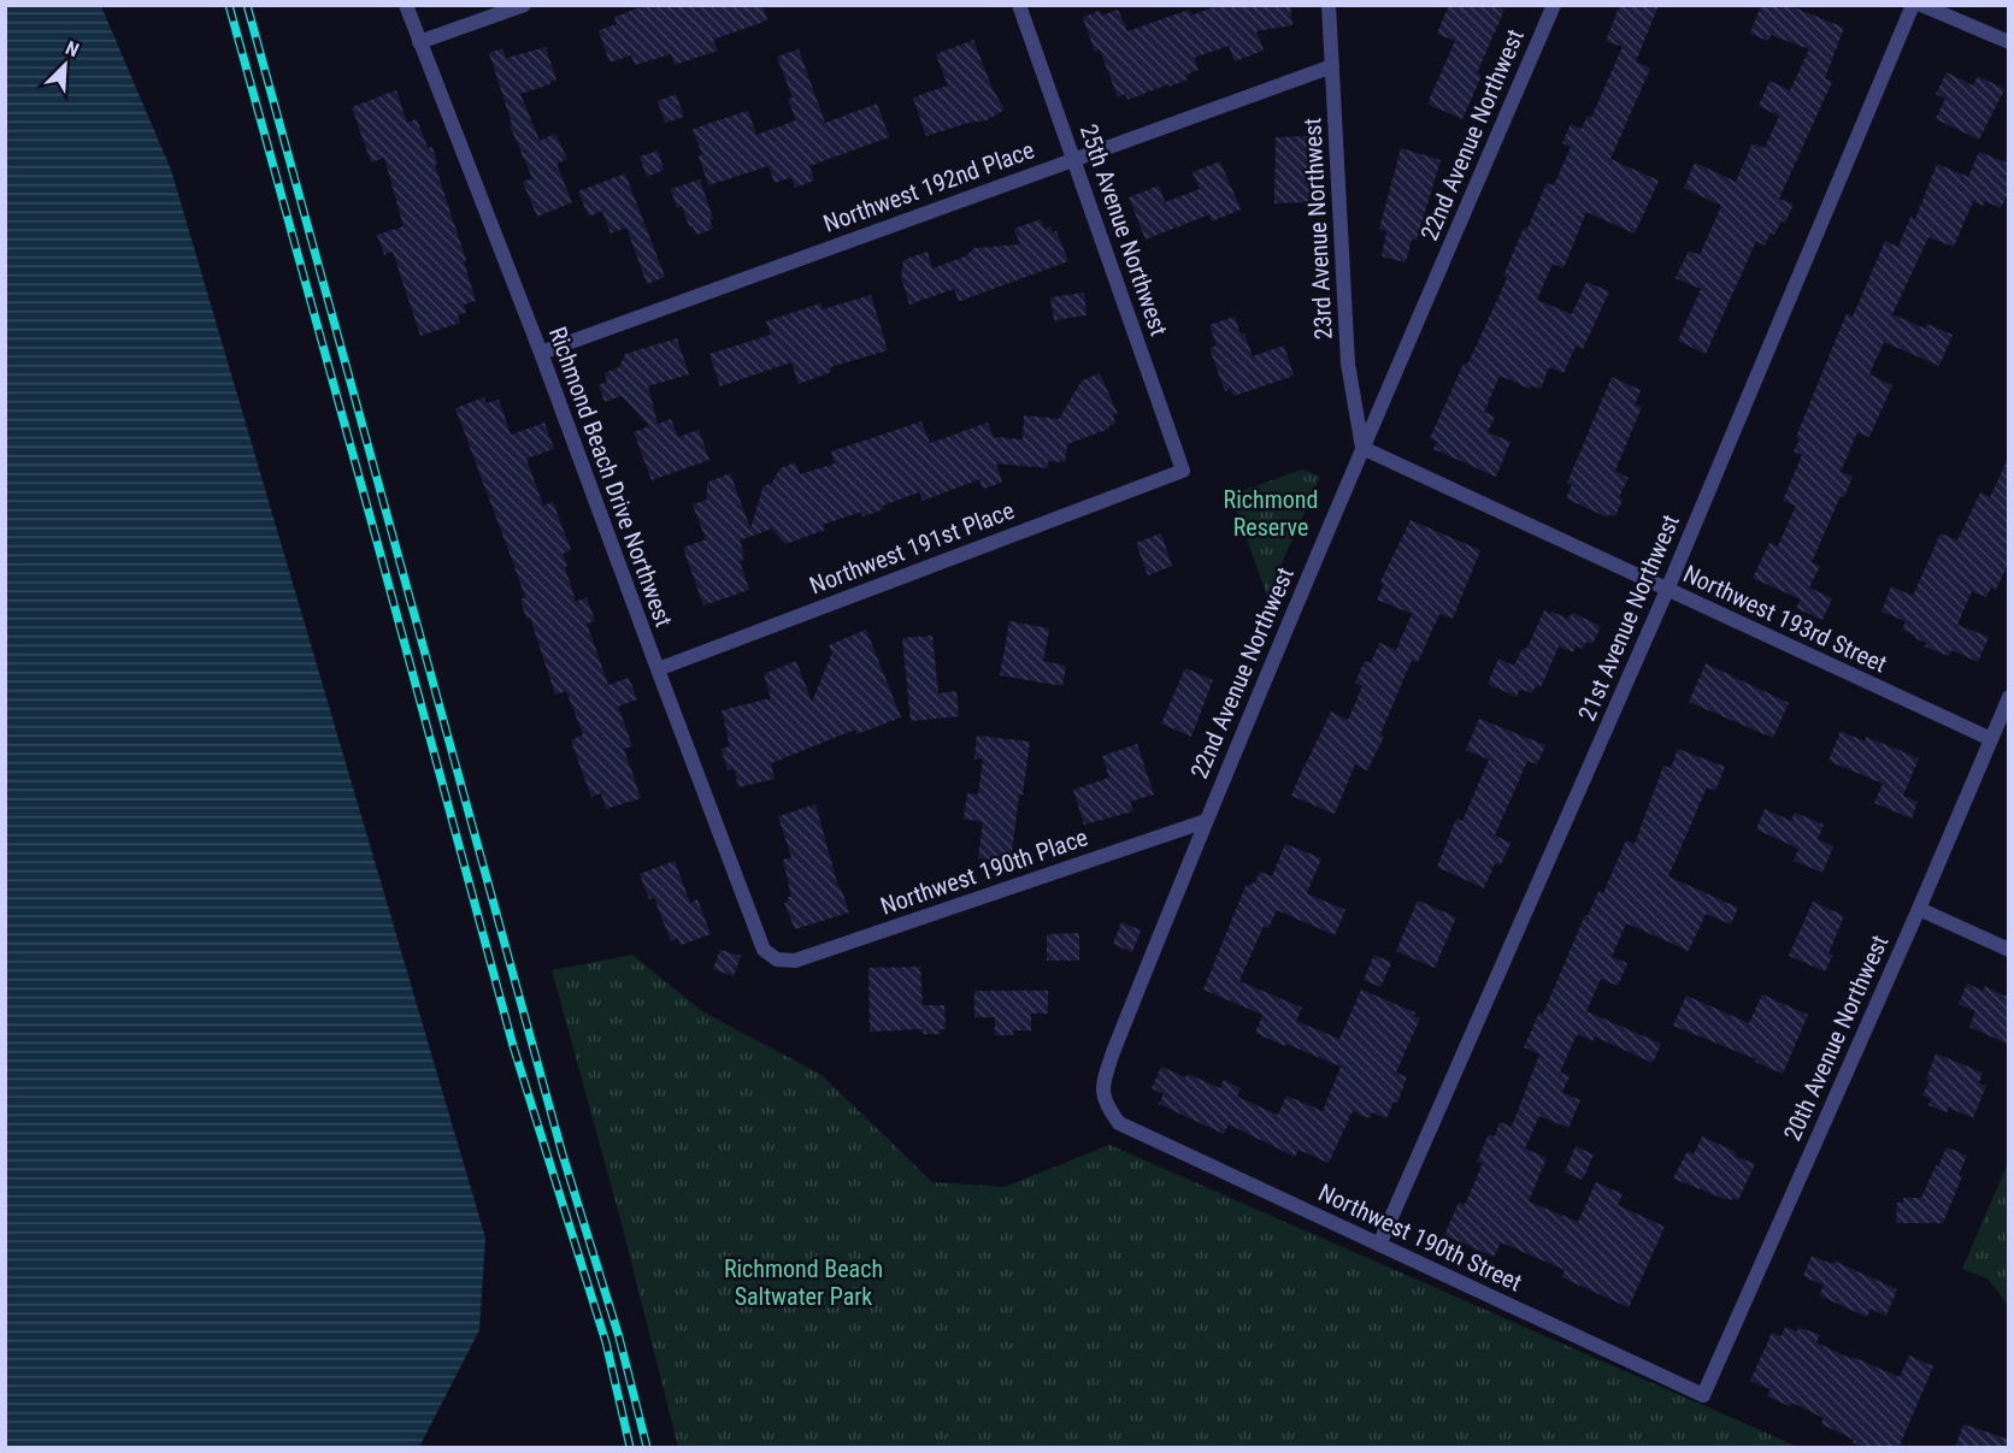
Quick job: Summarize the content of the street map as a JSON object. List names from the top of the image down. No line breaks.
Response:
{"streets":{"street":["22nd Avenue Northwest","Northwest 192nd Place","23rd Avenue Northwest","25th Avenue Northwest","Richmond Beach Drive Northwest","Northwest 191st Place","21st Avenue Northwest","Northwest 193rd Street","Northwest 190th Place","20th Avenue Northwest","Northwest 190th Street"]},"crossings":[["22nd Avenue Northwest","23rd Avenue Northwest"],["22nd Avenue Northwest","Northwest 193rd Street"],["22nd Avenue Northwest","Northwest 190th Place"],["22nd Avenue Northwest","Northwest 190th Street"],["Northwest 192nd Place","23rd Avenue Northwest"],["Northwest 192nd Place","25th Avenue Northwest"],["Northwest 192nd Place","Richmond Beach Drive Northwest"],["23rd Avenue Northwest","Northwest 193rd Street"],["25th Avenue Northwest","Northwest 191st Place"],["Richmond Beach Drive Northwest","Northwest 191st Place"],["Richmond Beach Drive Northwest","Northwest 190th Place"],["21st Avenue Northwest","Northwest 193rd Street"],["21st Avenue Northwest","Northwest 190th Street"],["Northwest 193rd Street","20th Avenue Northwest"],["20th Avenue Northwest","Northwest 190th Street"]],"parks":["Richmond Reserve","Richmond Beach Saltwater Park"],"north":"top right"}
